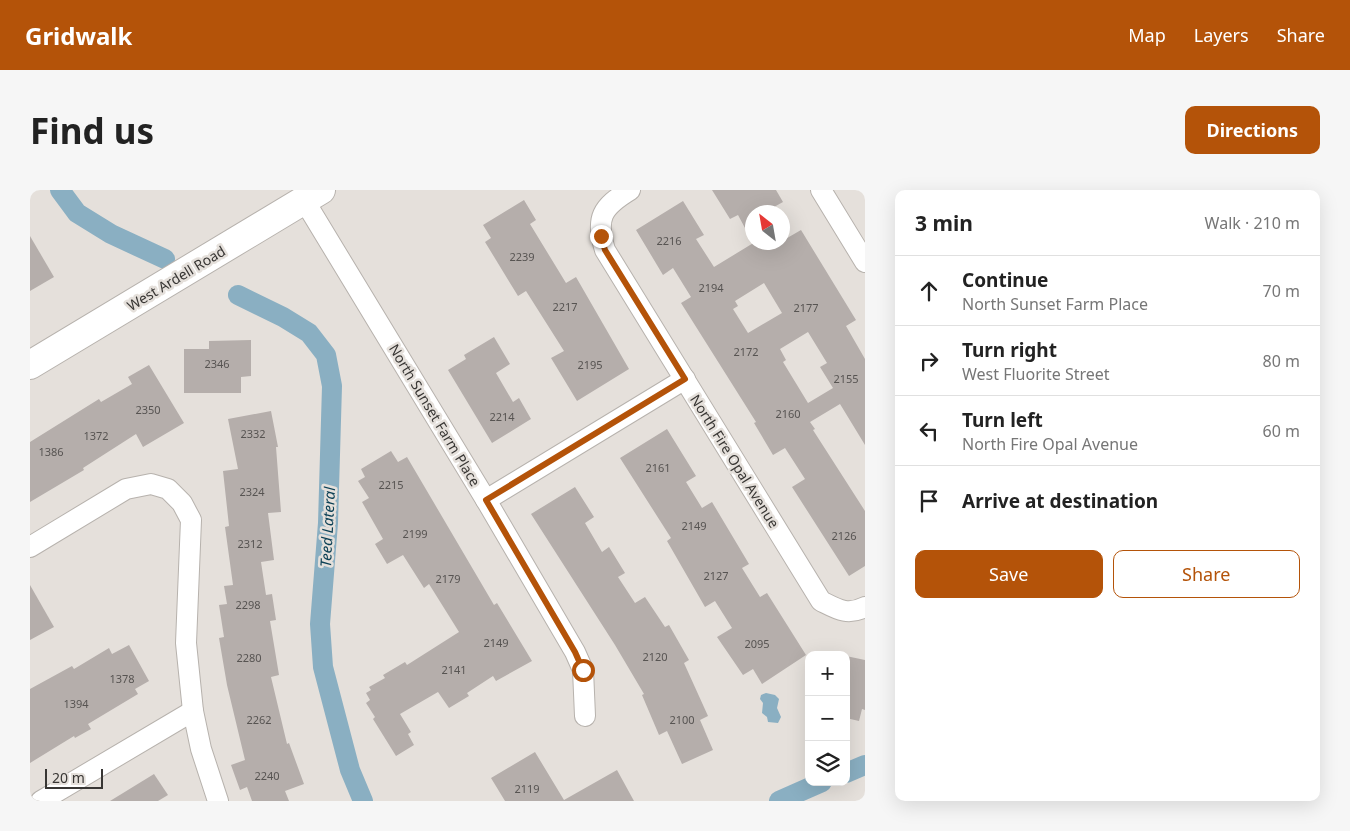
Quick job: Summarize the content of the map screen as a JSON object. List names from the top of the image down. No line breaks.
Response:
{"streets":{"street":["West Ardell Road","North Sunset Farm Place","North Fire Opal Avenue"]},"crossings":[["West Ardell Road","North Sunset Farm Place"]],"water":["Teed Lateral"],"house_numbers":["2216","2239","2194","2217","2177","2172","2346","2195","2155","2350","2160","2214","2332","1372","1386","2161","2215","2324","2149","2199","2126","2312","2127","2179","2298","2149","2095","2120","2280","2141","1378","1394","2262","2100","2240","2119"],"scale_bar":"20 m","north":"top left","page":{"header":"Gridwalk","nav":["Map","Layers","Share"],"buttons":["Directions",["Save","Share"]],"title":"Find us","heading":["3 min","Walk · 210 m"],"list":[["Continue","North Sunset Farm Place","70 m"],["Turn right","West Fluorite Street","80 m"],["Turn left","North Fire Opal Avenue","60 m"],"Arrive at destination"],"map_buttons":["+","−"],"scale":"20 m"}}
